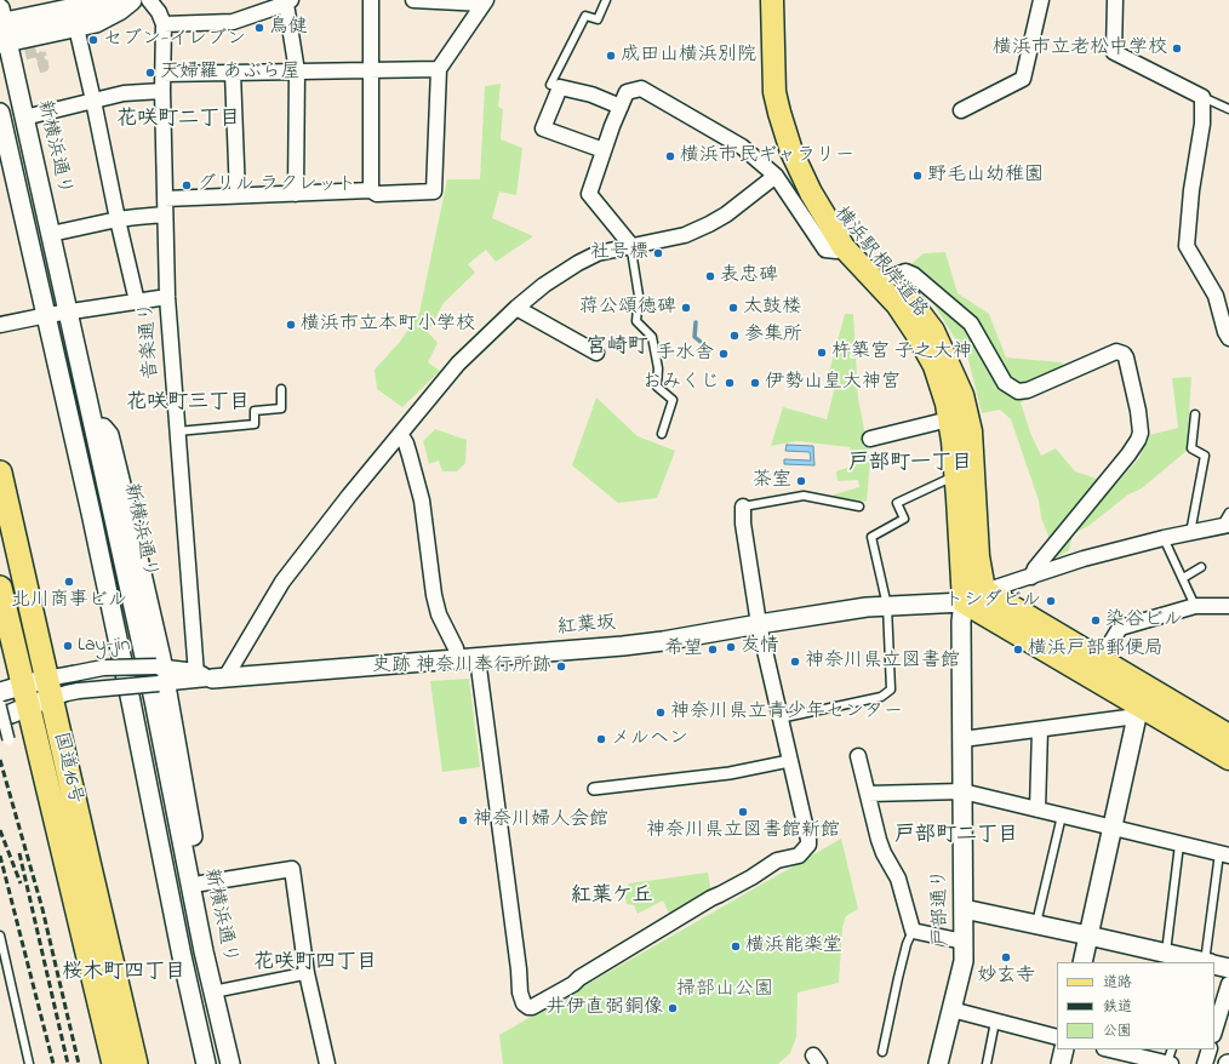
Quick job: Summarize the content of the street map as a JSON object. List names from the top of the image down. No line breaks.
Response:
{"streets":{"highway":["国道16号"],"main road":["横浜駅根岸道路"],"street":["新横浜通り","音楽通り","紅葉坂","戸部通り"]},"crossings":[["横浜駅根岸道路","紅葉坂"],["横浜駅根岸道路","戸部通り"],["音楽通り","紅葉坂"],["紅葉坂","戸部通り"]],"districts":["花咲町二丁目","宮崎町","花咲町三丁目","戸部町一丁目","戸部町二丁目","紅葉ケ丘","花咲町四丁目","桜木町四丁目"],"parks":["掃部山公園"],"places":["鳥健","セブン-イレブン","横浜市立老松中学校","成田山横浜別院","天婦羅 あぶら屋","横浜市民ギャラリー","野毛山幼稚園","グリル ラクレット","社号標","表忠碑","蒋公頌徳碑","太鼓楼","横浜市立本町小学校","参集所","杵築宮 子之大神","手水舎","おみくじ","伊勢山皇大神宮","茶室","北川商事ビル","トシダビル","染谷ビル","Lay-jin","友情","希望","横浜戸部郵便局","神奈川県立図書館","史跡 神奈川奉行所跡","神奈川県立青少年センター","メルヘン","神奈川県立図書館新館","神奈川婦人会館","横浜能楽堂","妙玄寺","井伊直弼銅像"],"legend":["道路","鉄道","公園"]}
